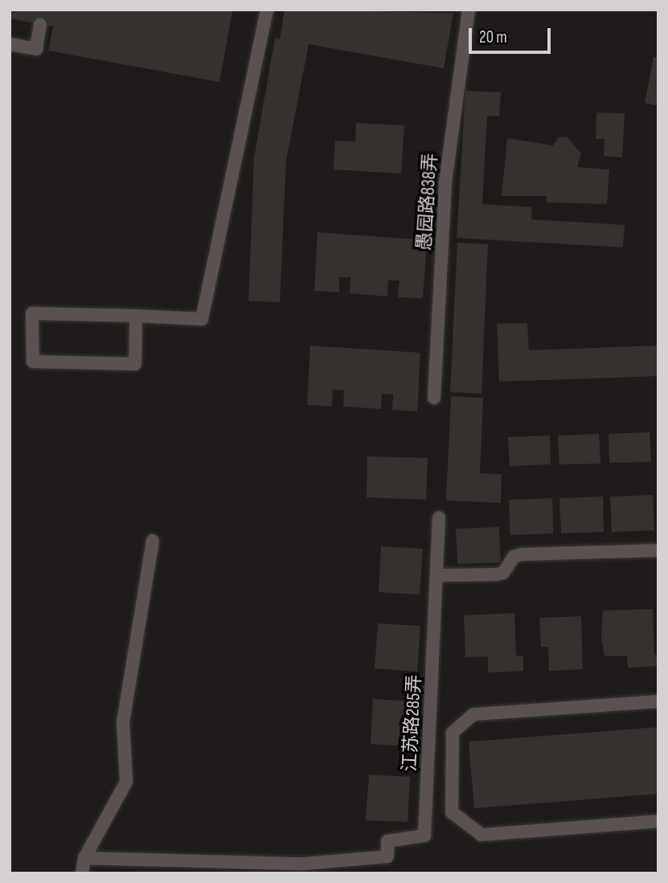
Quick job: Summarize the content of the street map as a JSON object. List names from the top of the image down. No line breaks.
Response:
{"streets":{"lane":["愚园路838弄","江苏路285弄"]},"scale_bar":"20 m"}
